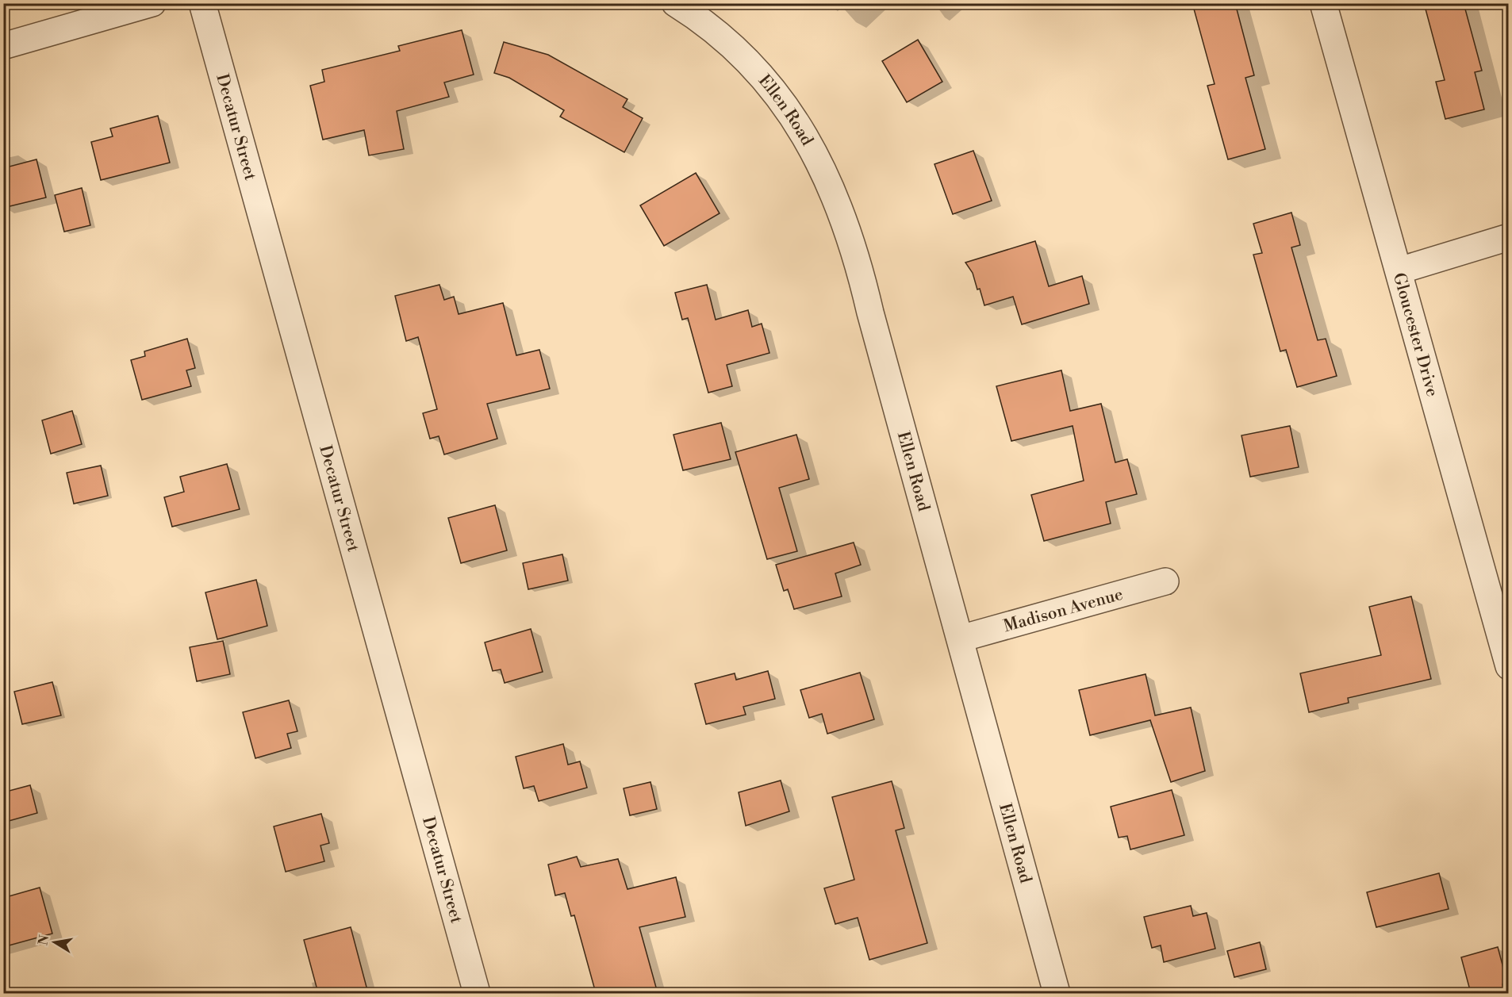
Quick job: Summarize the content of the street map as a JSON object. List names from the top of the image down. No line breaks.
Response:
{"streets":{"street":["Ellen Road","Decatur Street","Gloucester Drive","Madison Avenue"]},"crossings":[["Ellen Road","Madison Avenue"]],"north":"left"}
